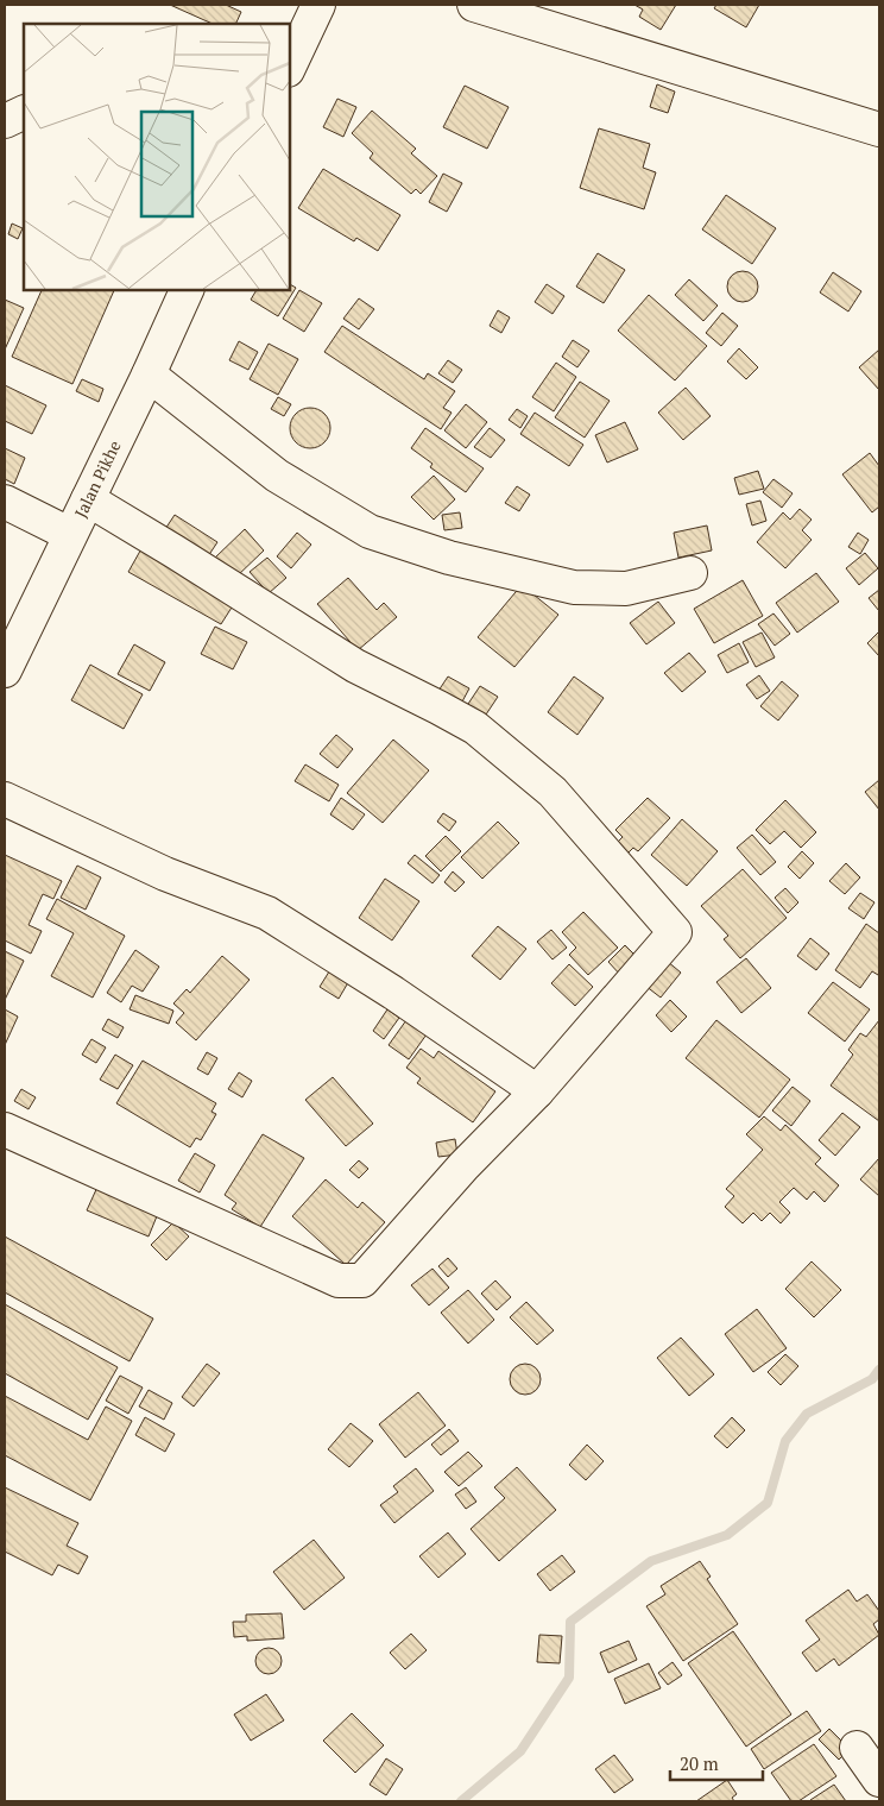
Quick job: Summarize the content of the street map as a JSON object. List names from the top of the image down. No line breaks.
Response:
{"streets":{"main road":["Jalan Pikhe"]},"scale_bar":"20 m"}
